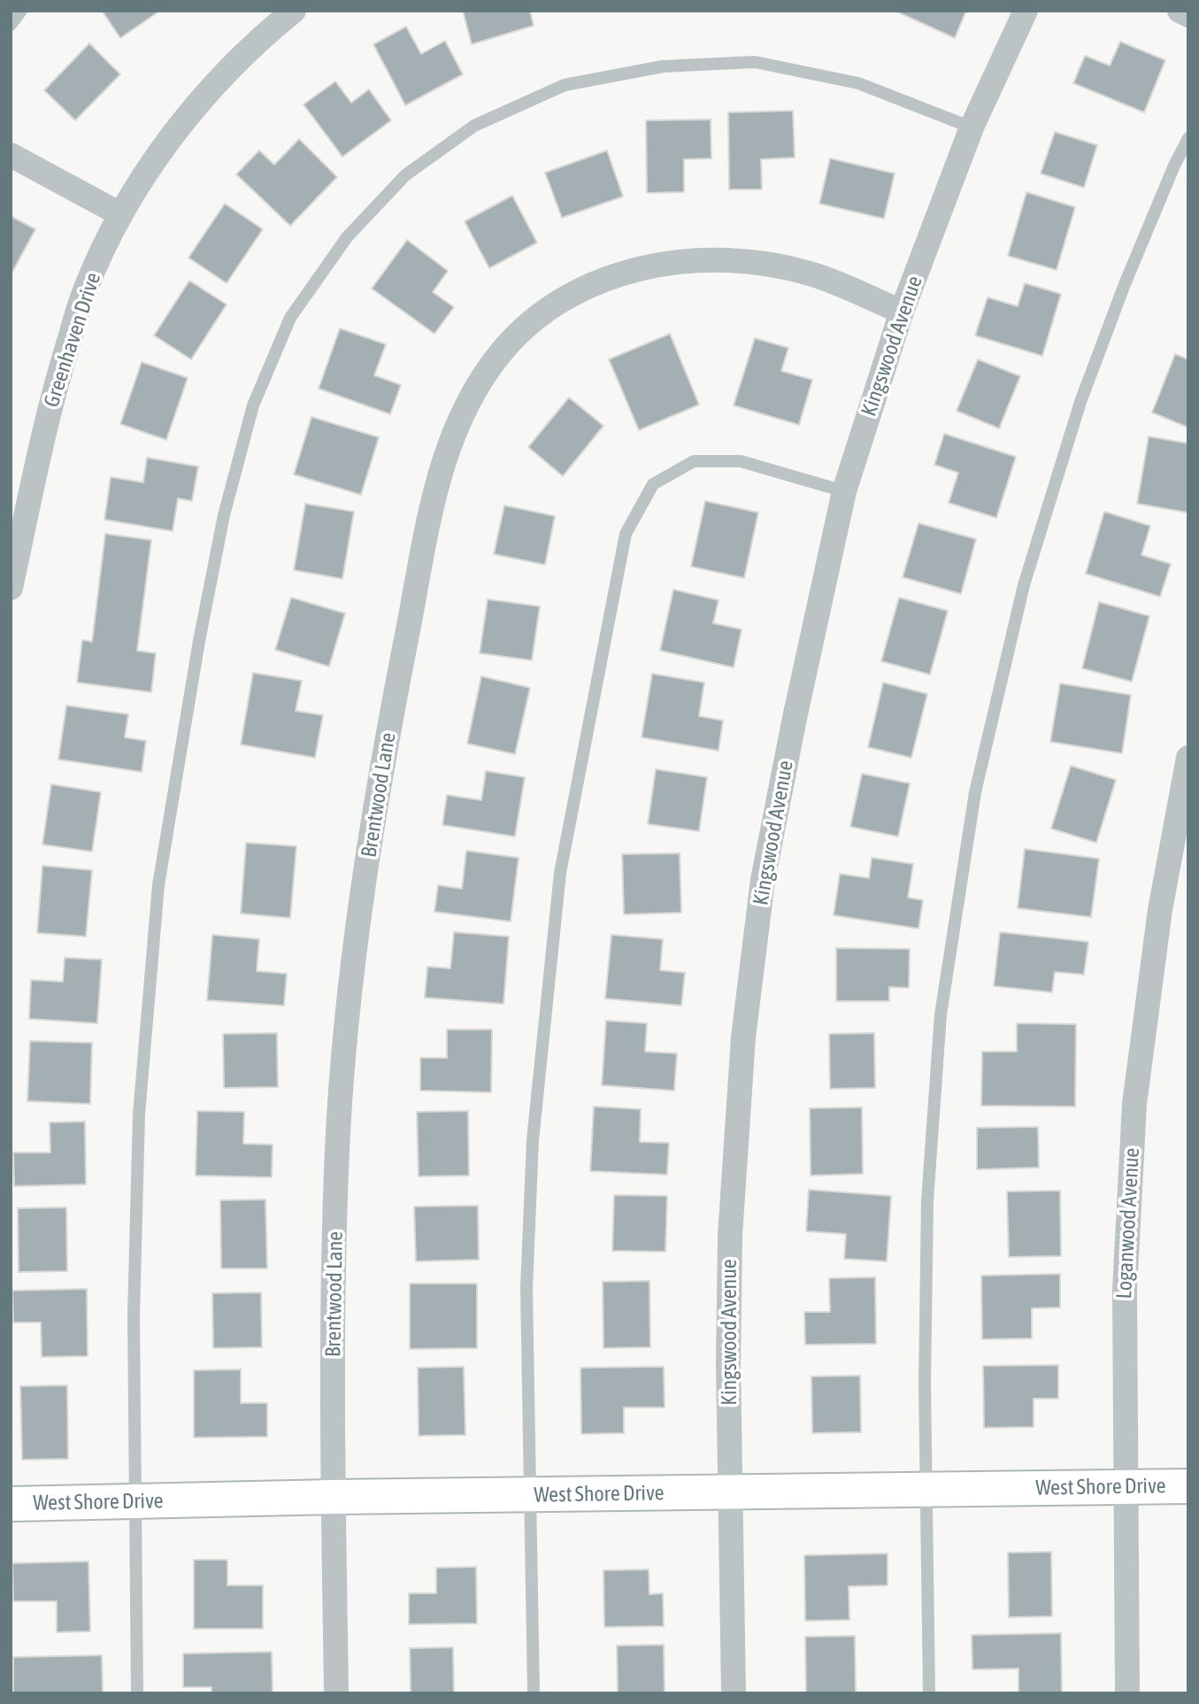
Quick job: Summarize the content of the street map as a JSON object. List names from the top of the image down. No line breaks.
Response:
{"streets":{"street":["Greenhaven Drive","Kingswood Avenue","Brentwood Lane","Loganwood Avenue","West Shore Drive"]},"crossings":[["Kingswood Avenue","Brentwood Lane"],["Kingswood Avenue","West Shore Drive"],["Brentwood Lane","West Shore Drive"],["Loganwood Avenue","West Shore Drive"]]}
